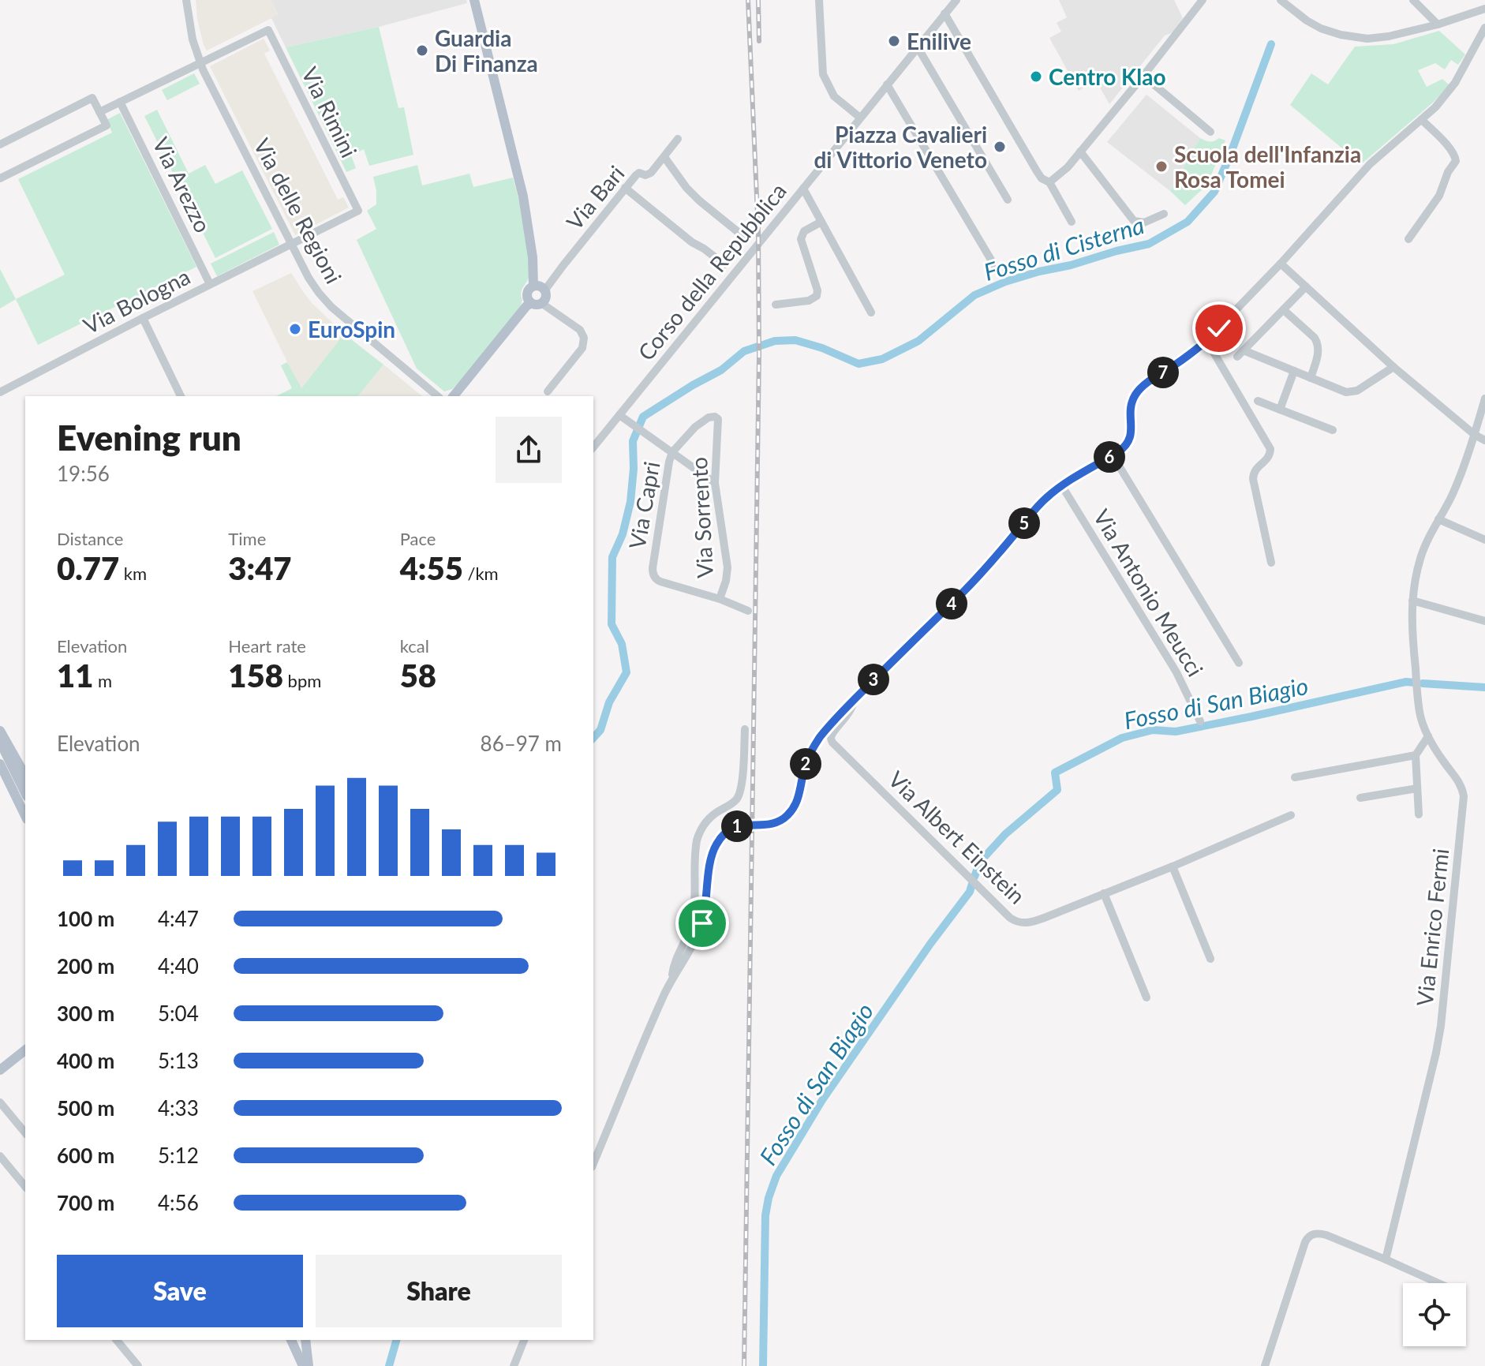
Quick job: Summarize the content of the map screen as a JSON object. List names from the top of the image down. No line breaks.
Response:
{"streets":{"street":["Via Rimini","Via Arezzo","Via Bari","Via delle Regioni","Corso della Repubblica","Via Bologna","Via Capri","Via Sorrento","Via Antonio Meucci","Via Albert Einstein","Via Enrico Fermi"]},"crossings":[["Via Rimini","Via delle Regioni"],["Via Rimini","Via Bologna"],["Via Arezzo","Via Bologna"],["Via delle Regioni","Via Bologna"],["Via Capri","Via Sorrento"]],"water":["Fosso di Cisterna","Fosso di San Biagio"],"places":["Enilive","Guardia Di Finanza","Centro Klao","Piazza Cavalieri di Vittorio Veneto","Scuola dell'Infanzia Rosa Tomei","EuroSpin"],"page":{"pins":["7","6","5","4","3","2","1"],"heading":["Evening run","19:56"],"stats":[["Distance","0.77 km"],["Time","3:47"],["Pace","4:55 /km"],["Elevation","11 m"],["Heart rate","158 bpm"],["kcal","58"]],"chart":["Elevation","86–97 m"],"list":[{"name":"100 m","note":"4:47"},{"name":"200 m","note":"4:40"},{"name":"300 m","note":"5:04"},{"name":"400 m","note":"5:13"},{"name":"500 m","note":"4:33"},{"name":"600 m","note":"5:12"},{"name":"700 m","note":"4:56"}],"buttons":["Save","Share"]}}
